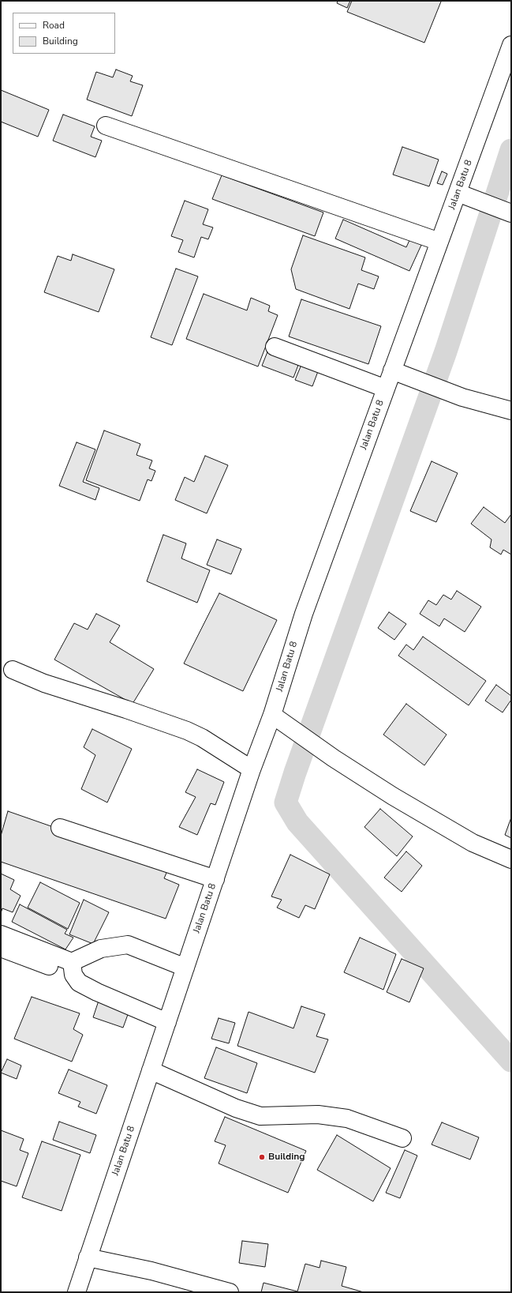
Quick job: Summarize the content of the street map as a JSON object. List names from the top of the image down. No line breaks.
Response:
{"streets":{"street":["Jalan Batu 8"]},"places":["Building"],"legend":["Road","Building"]}
